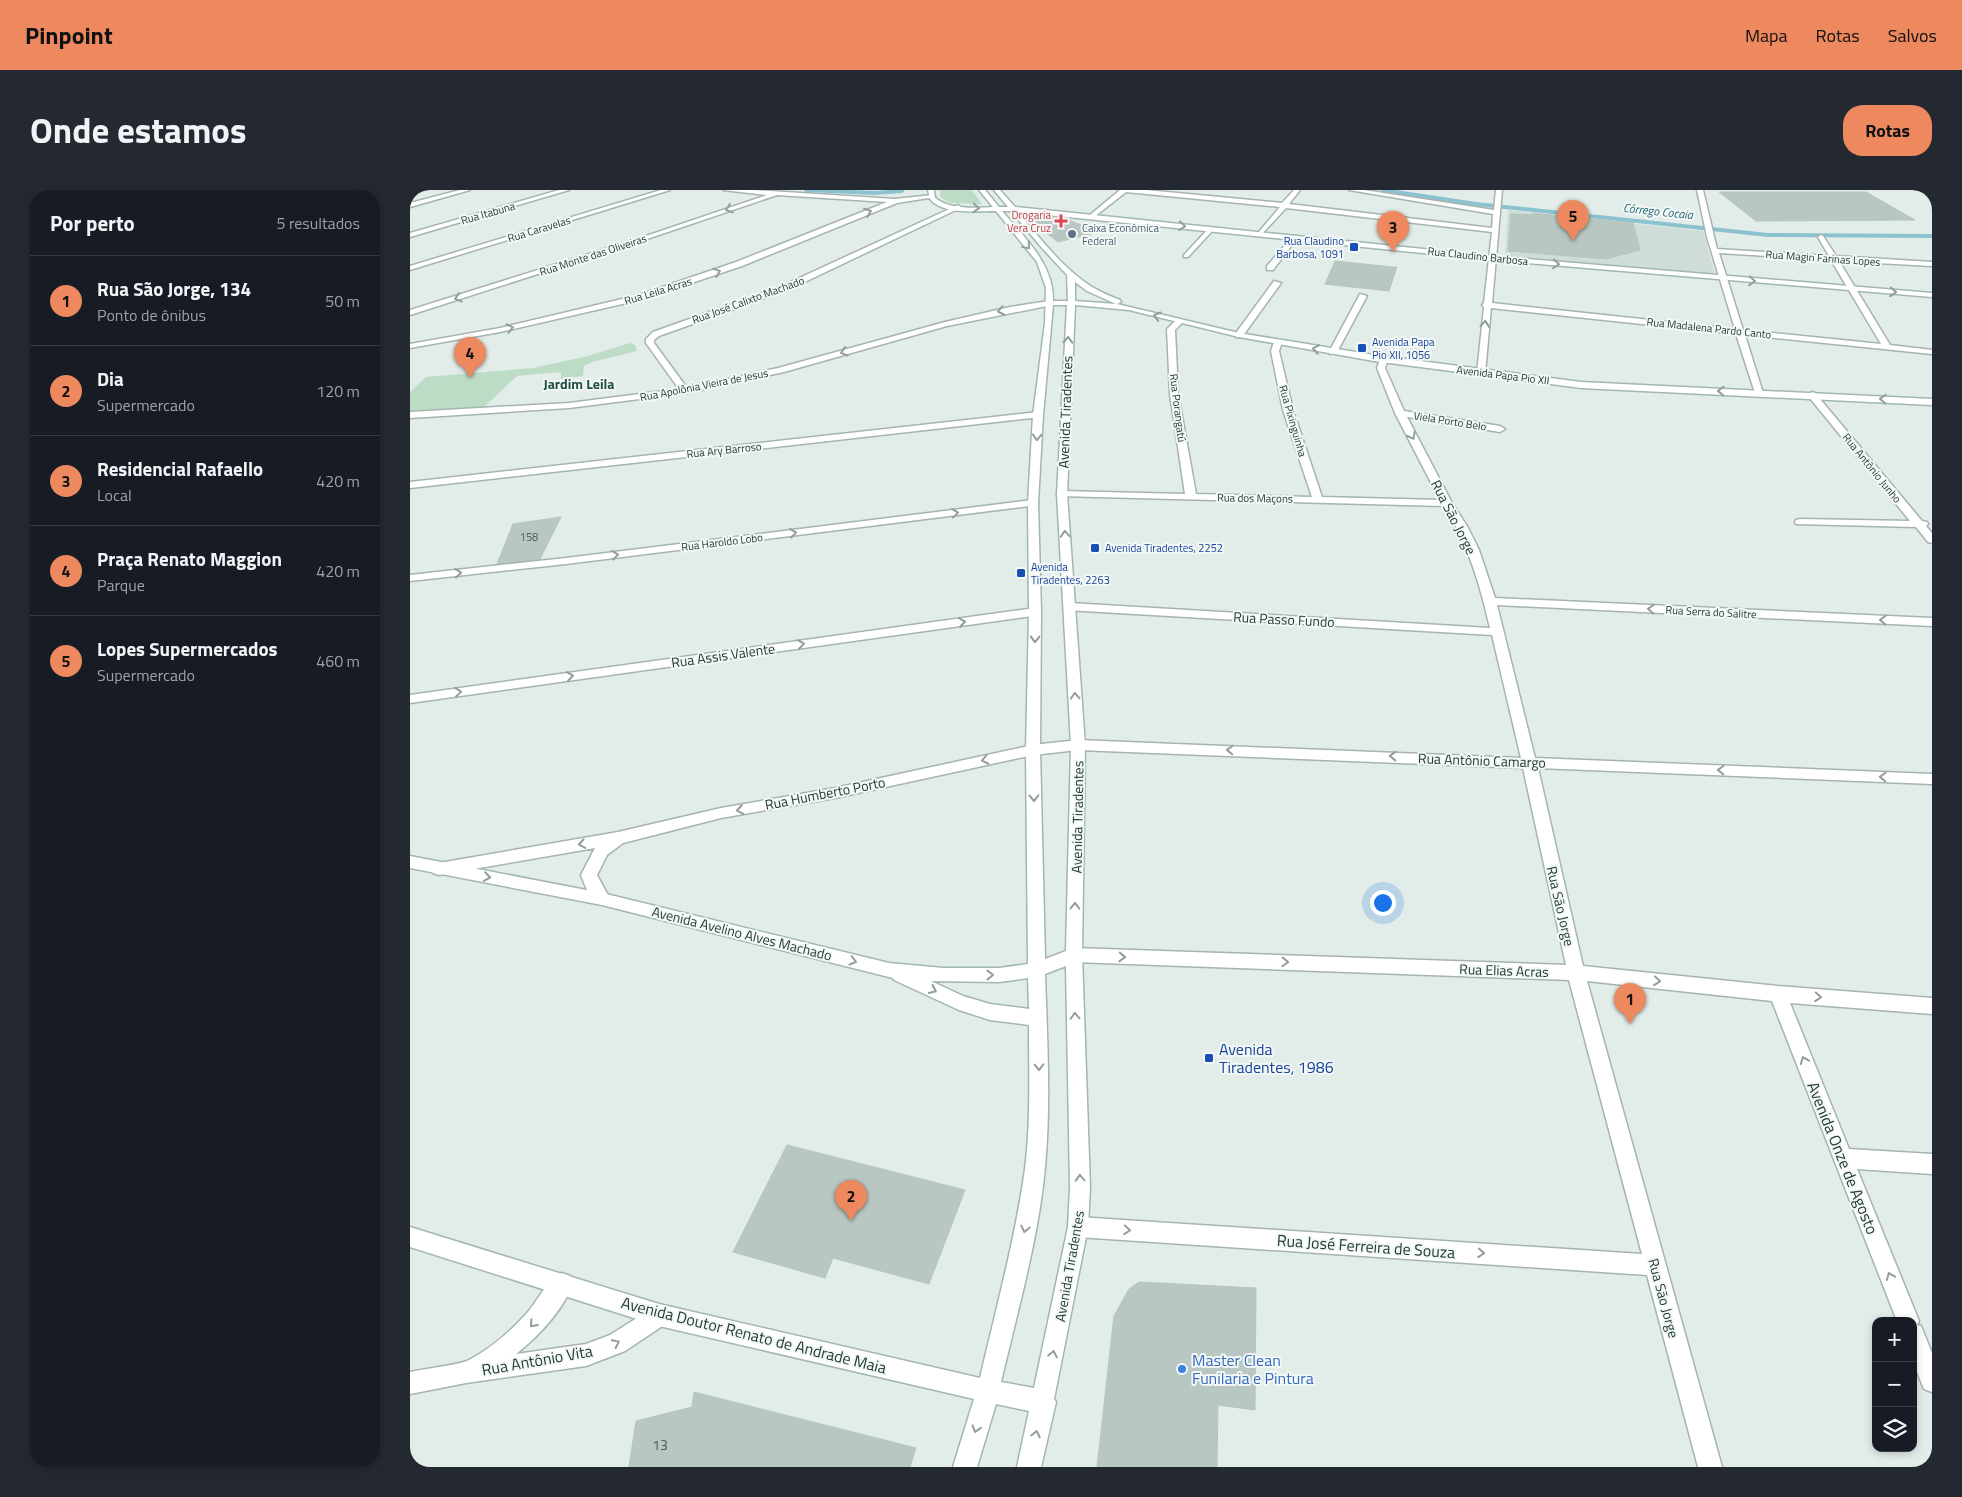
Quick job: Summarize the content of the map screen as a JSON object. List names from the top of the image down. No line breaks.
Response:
{"streets":{"street":["Rua Itabuna","Rua Caravelas","Rua Monte das Oliveiras","Rua Claudino Barbosa","Rua Magin Farinas Lopes","Rua Leila Acras","Rua José Calixto Machado","Rua Madalena Pardo Canto","Avenida Papa Pio XII","Rua Apolônia Vieira de Jesus","Rua Porangatú","Avenida Tiradentes","Rua Pixinguinha","Viela Porto Belo","Rua Ary Barroso","Rua Antônio Junho","Rua dos Maçons","Rua São Jorge","Rua Haroldo Lobo","Rua Serra do Salitre","Rua Passo Fundo","Rua Assis Valente","Rua Antônio Camargo","Rua Humberto Porto","Avenida Avelino Alves Machado","Rua Elias Acras","Avenida Onze de Agosto","Rua José Ferreira de Souza","Avenida Doutor Renato de Andrade Maia","Rua Antônio Vita"]},"crossings":[["Rua Claudino Barbosa","Rua Leila Acras"],["Rua Claudino Barbosa","Rua José Calixto Machado"],["Rua Claudino Barbosa","Avenida Tiradentes"],["Rua José Calixto Machado","Rua Apolônia Vieira de Jesus"],["Avenida Papa Pio XII","Rua Apolônia Vieira de Jesus"],["Avenida Papa Pio XII","Rua Porangatú"],["Avenida Papa Pio XII","Avenida Tiradentes"],["Avenida Papa Pio XII","Rua Pixinguinha"],["Avenida Papa Pio XII","Rua Antônio Junho"],["Avenida Papa Pio XII","Rua São Jorge"],["Rua Apolônia Vieira de Jesus","Avenida Tiradentes"],["Rua Porangatú","Rua dos Maçons"],["Avenida Tiradentes","Rua Ary Barroso"],["Avenida Tiradentes","Rua dos Maçons"],["Avenida Tiradentes","Rua Haroldo Lobo"],["Avenida Tiradentes","Rua Passo Fundo"],["Avenida Tiradentes","Rua Assis Valente"],["Avenida Tiradentes","Rua Antônio Camargo"],["Avenida Tiradentes","Rua Humberto Porto"],["Avenida Tiradentes","Avenida Avelino Alves Machado"],["Avenida Tiradentes","Rua Elias Acras"],["Avenida Tiradentes","Rua José Ferreira de Souza"],["Avenida Tiradentes","Avenida Doutor Renato de Andrade Maia"],["Rua Pixinguinha","Rua dos Maçons"],["Viela Porto Belo","Rua São Jorge"],["Rua dos Maçons","Rua São Jorge"],["Rua São Jorge","Rua Serra do Salitre"],["Rua São Jorge","Rua Passo Fundo"],["Rua São Jorge","Rua Antônio Camargo"],["Rua São Jorge","Rua Elias Acras"],["Rua São Jorge","Rua José Ferreira de Souza"],["Rua Antônio Camargo","Rua Humberto Porto"],["Rua Humberto Porto","Avenida Avelino Alves Machado"],["Avenida Avelino Alves Machado","Rua Elias Acras"],["Rua Elias Acras","Avenida Onze de Agosto"],["Avenida Doutor Renato de Andrade Maia","Rua Antônio Vita"]],"one_way":["Rua Monte das Oliveiras","Rua Claudino Barbosa","Rua Apolônia Vieira de Jesus","Rua Haroldo Lobo","Rua Serra do Salitre","Rua Assis Valente","Rua Antônio Camargo","Rua Humberto Porto","Avenida Avelino Alves Machado","Rua Elias Acras","Avenida Onze de Agosto","Rua José Ferreira de Souza"],"districts":["Jardim Leila"],"water":["Córrego Cocaia"],"places":{"health":["Drogaria Vera Cruz"],"other":["Caixa Econômica Federal","Master Clean Funilaria e Pintura"],"transit":["Rua Claudino Barbosa, 1091","Avenida Papa Pio XII, 1056","Avenida Tiradentes, 2252","Avenida Tiradentes, 2263","Avenida Tiradentes, 1986"]},"house_numbers":["158","13"],"page":{"header":"Pinpoint","nav":["Mapa","Rotas","Salvos"],"title":"Onde estamos","buttons":"Rotas","heading":["Por perto","5 resultados"],"pins":["5","3","4","1","2"],"list":[{"mark":"1","name":"Rua São Jorge, 134","note":"Ponto de ônibus","value":"50 m"},{"mark":"2","name":"Dia","note":"Supermercado","value":"120 m"},{"mark":"3","name":"Residencial Rafaello","note":"Local","value":"420 m"},{"mark":"4","name":"Praça Renato Maggion","note":"Parque","value":"420 m"},{"mark":"5","name":"Lopes Supermercados","note":"Supermercado","value":"460 m"}],"map_buttons":["+","−"]}}
